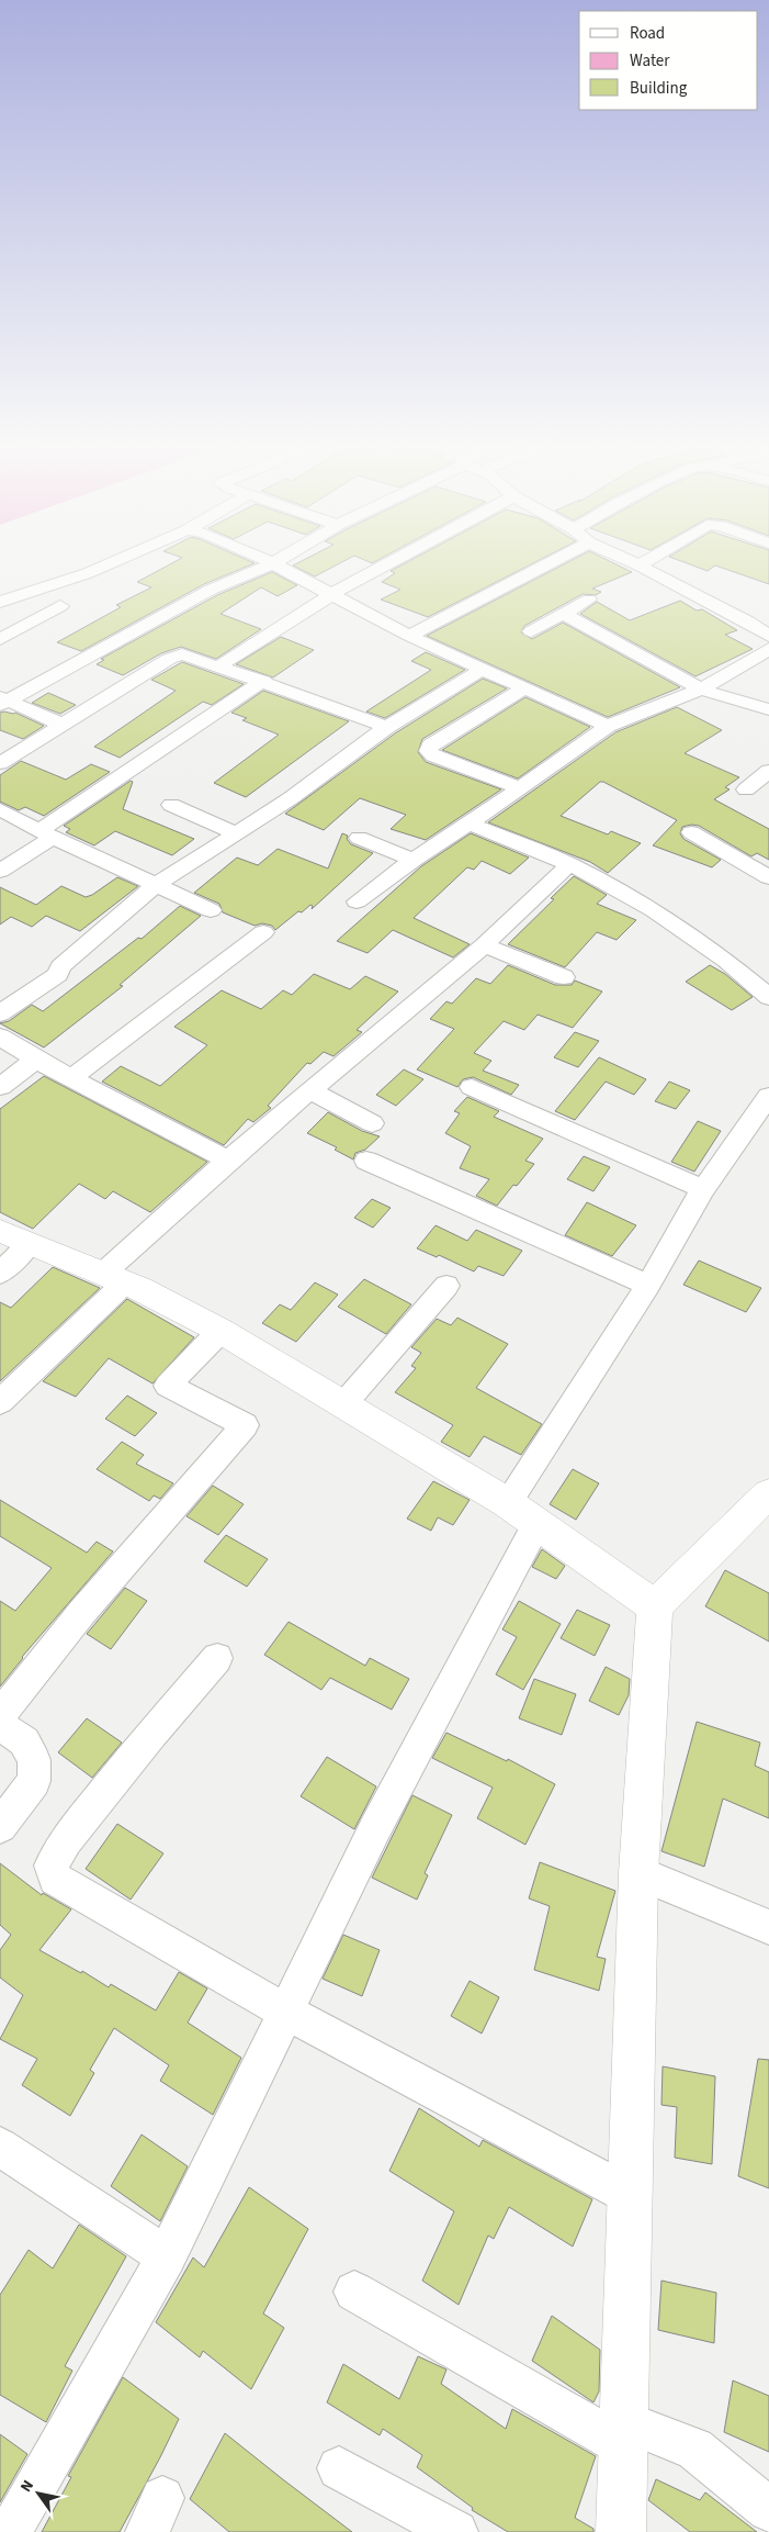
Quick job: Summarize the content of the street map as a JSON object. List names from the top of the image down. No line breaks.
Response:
{"legend":["Road","Water","Building"],"north":"top left"}
